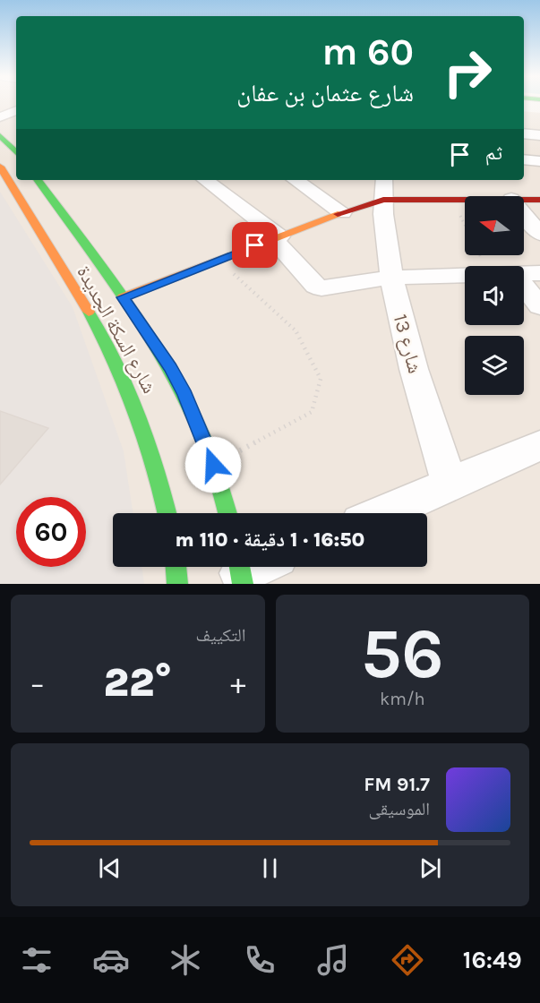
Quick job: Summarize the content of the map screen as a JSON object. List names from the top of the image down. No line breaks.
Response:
{"streets":{"main road":["شارع السكة الجديدة"],"street":["شارع 13"]},"north":"left","page":{"turn":["60 m","شارع عثمان بن عفان"],"then":"ثم","limit":"60","trip":"16:50 · 1 دقيقة · 110 m","tile":[["56","km/h"],"التكييف"],"heat":["−","22°","+"],"song":["91.7 FM","الموسيقى"],"tabs":"16:49"}}
